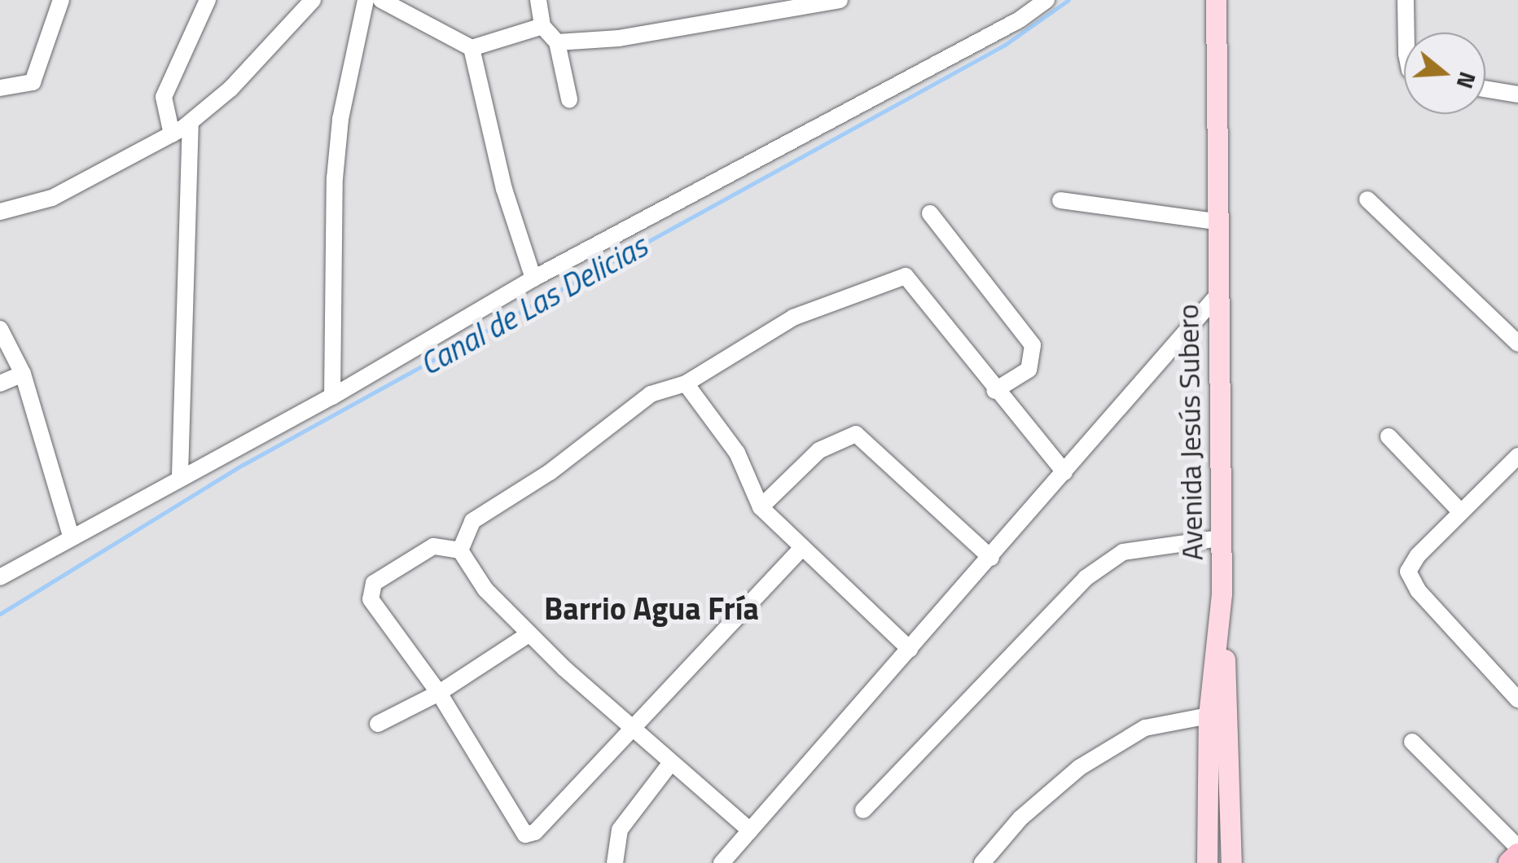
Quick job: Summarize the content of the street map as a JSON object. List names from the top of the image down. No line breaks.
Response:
{"streets":{"main road":["Avenida Jesús Subero"]},"districts":["Barrio Agua Fría"],"water":["Canal de Las Delicias"],"north":"right"}
